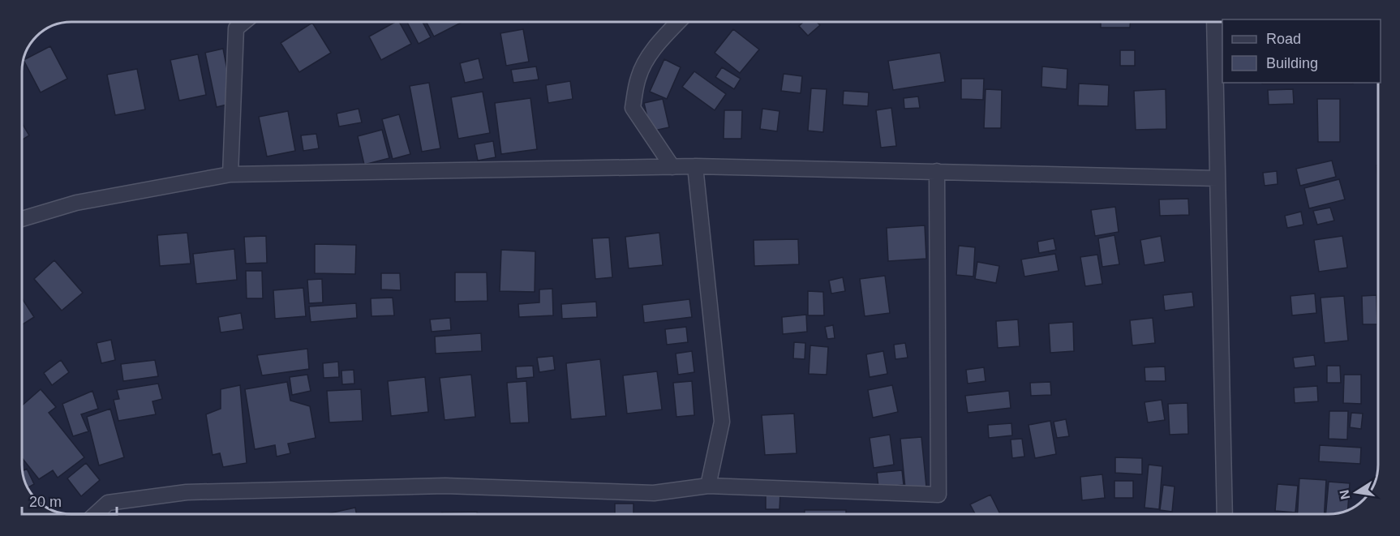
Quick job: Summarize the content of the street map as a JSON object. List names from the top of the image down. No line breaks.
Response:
{"legend":["Road","Building"],"scale_bar":"20 m","north":"left"}
